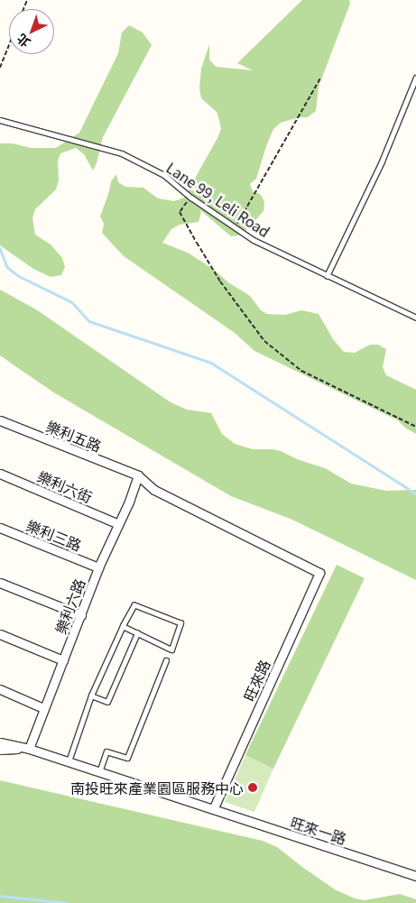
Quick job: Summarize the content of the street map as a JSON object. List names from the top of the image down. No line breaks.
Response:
{"streets":{"street":["樂利五路","樂利六街","樂利三路","樂利六路","旺來路","旺來一路"],"lane":["Lane 99, Leli Road"]},"crossings":[["樂利五路","樂利六路"],["樂利五路","旺來路"],["樂利六街","樂利六路"],["樂利三路","樂利六路"],["樂利六路","旺來路"],["旺來路","旺來一路"]],"places":["南投旺來產業園區服務中心"],"north":"bottom left"}
